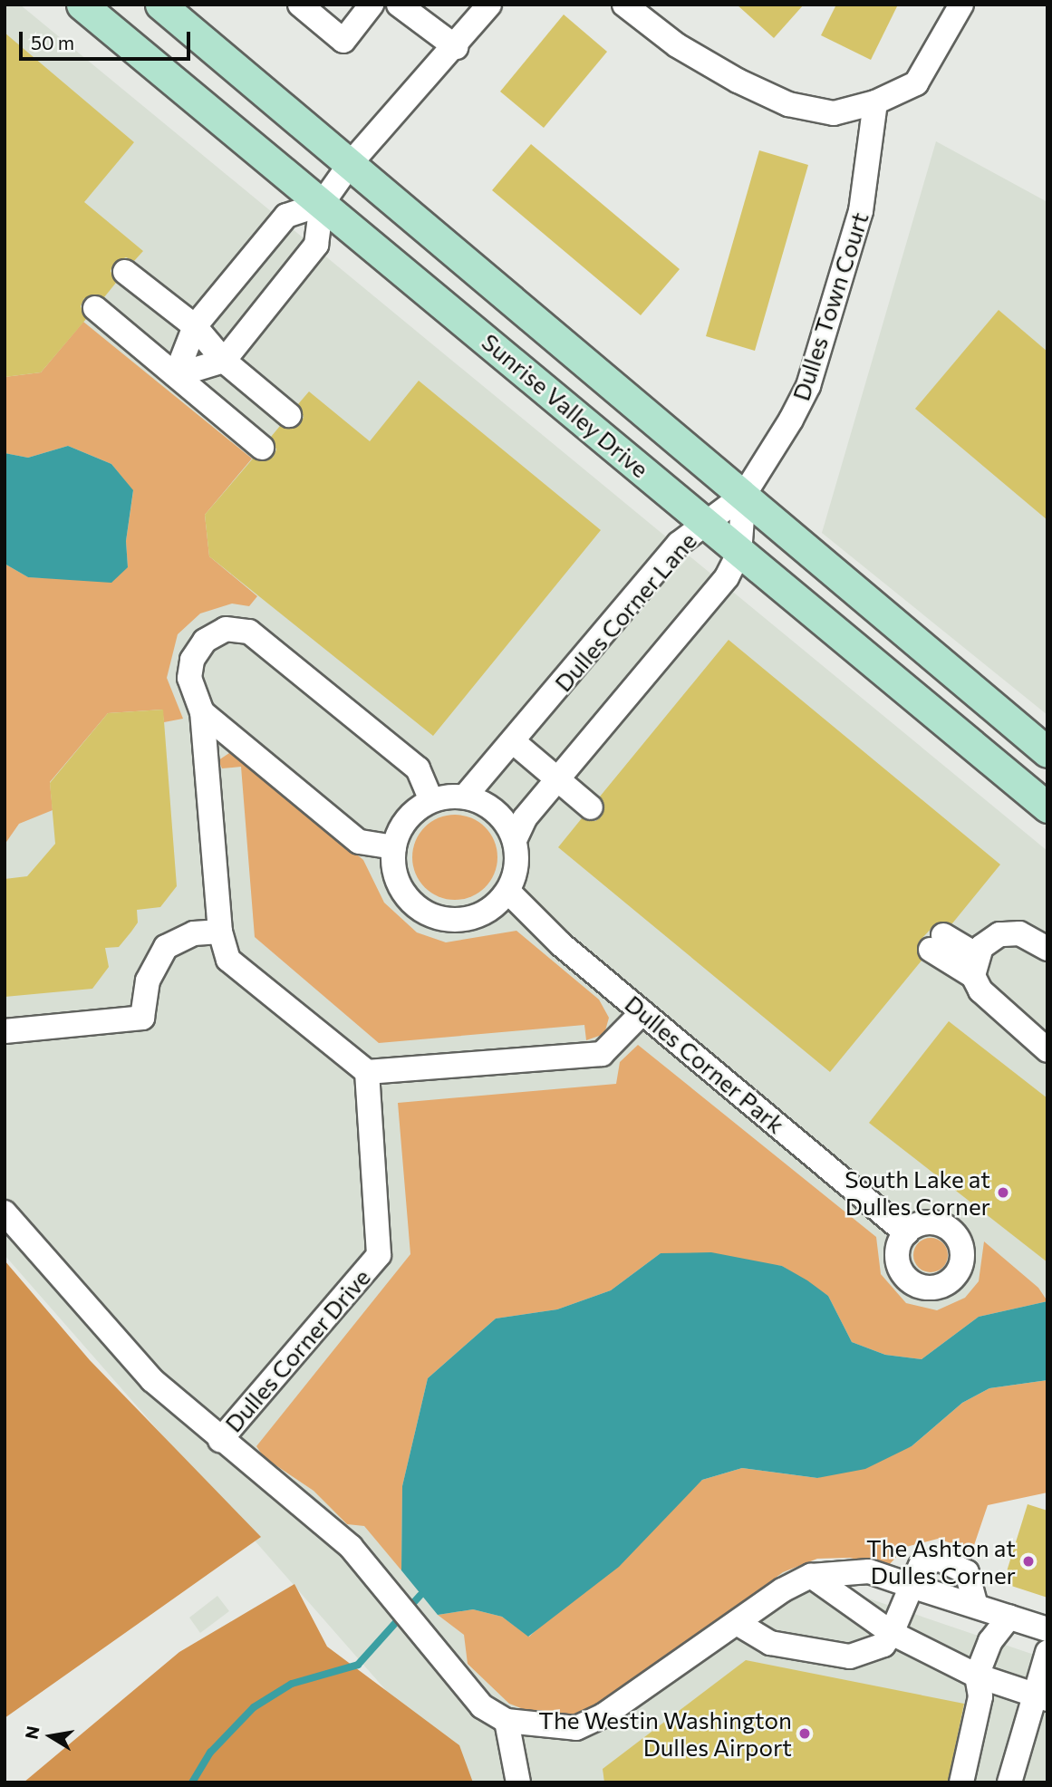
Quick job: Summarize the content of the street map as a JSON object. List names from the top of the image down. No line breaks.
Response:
{"streets":{"main road":["Sunrise Valley Drive"],"street":["Dulles Town Court","Dulles Corner Lane","Dulles Corner Park","Dulles Corner Drive"]},"crossings":[["Dulles Town Court","Sunrise Valley Drive"],["Dulles Town Court","Dulles Corner Lane"],["Sunrise Valley Drive","Dulles Corner Lane"],["Dulles Corner Lane","Dulles Corner Park"]],"places":["South Lake at Dulles Corner","The Ashton at Dulles Corner","The Westin Washington Dulles Airport"],"scale_bar":"50 m","north":"left"}
